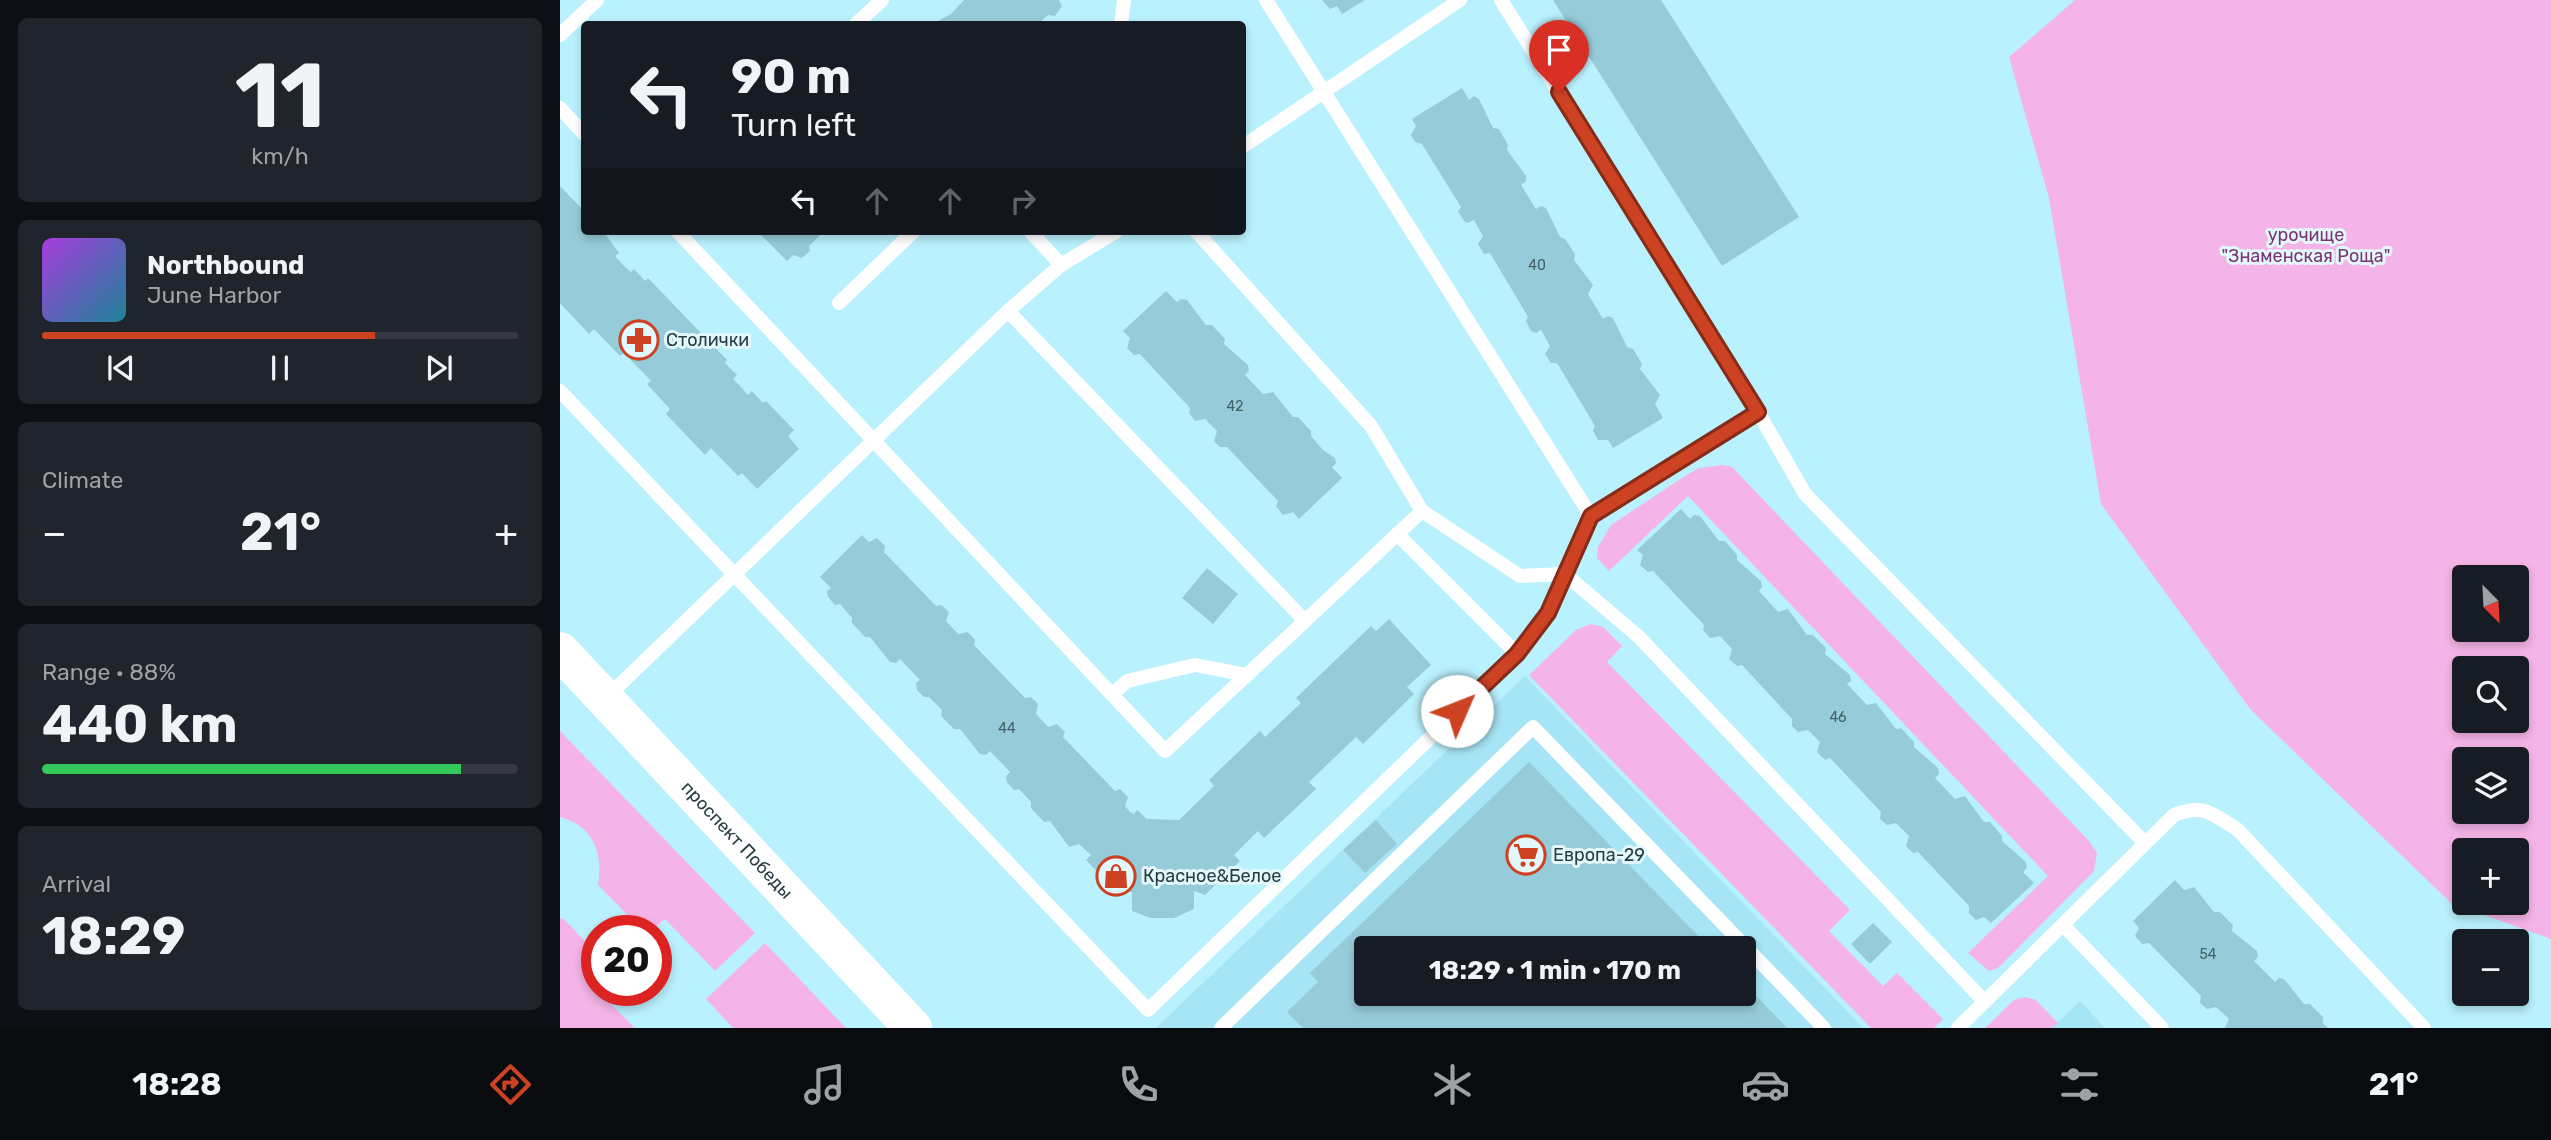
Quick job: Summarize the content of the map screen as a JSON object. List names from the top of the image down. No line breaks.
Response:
{"streets":{"main road":["проспект Победы"]},"parks":["урочище \"Знаменская Роща\""],"places":{"pharmacy":["Столички"],"supermarket":["Европа-29"],"shop":["Красное&Белое"]},"house_numbers":["40","42","46","44","54"],"north":"bottom right","page":{"tile":[["11","km/h"],"Climate",["Range · 88%","440 km"],["Arrival","18:29"]],"turn":["90 m","Turn left"],"song":["Northbound","June Harbor"],"heat":["−","21°","+"],"map_buttons":["+","−"],"limit":"20","trip":"18:29 · 1 min · 170 m","tabs":["18:28","21°"]}}
